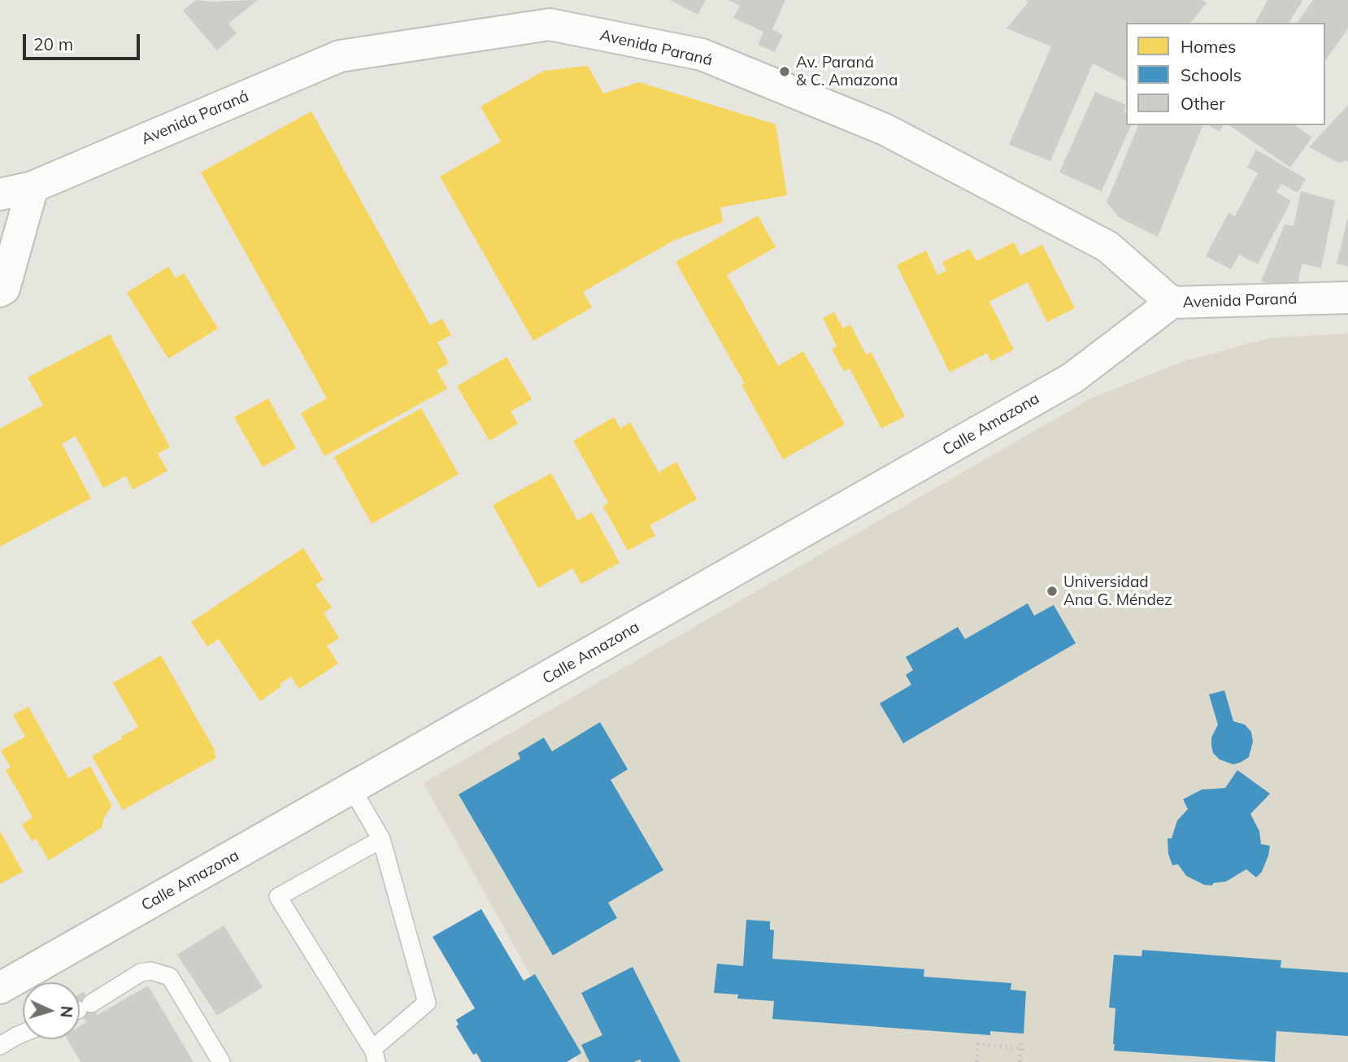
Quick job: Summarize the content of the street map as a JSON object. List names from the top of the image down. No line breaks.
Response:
{"streets":{"street":["Avenida Paraná","Calle Amazona"]},"crossings":[["Avenida Paraná","Calle Amazona"]],"places":["Av. Paraná & C. Amazona","Universidad Ana G. Méndez"],"legend":["Homes","Schools","Other"],"scale_bar":"20 m","north":"right"}
